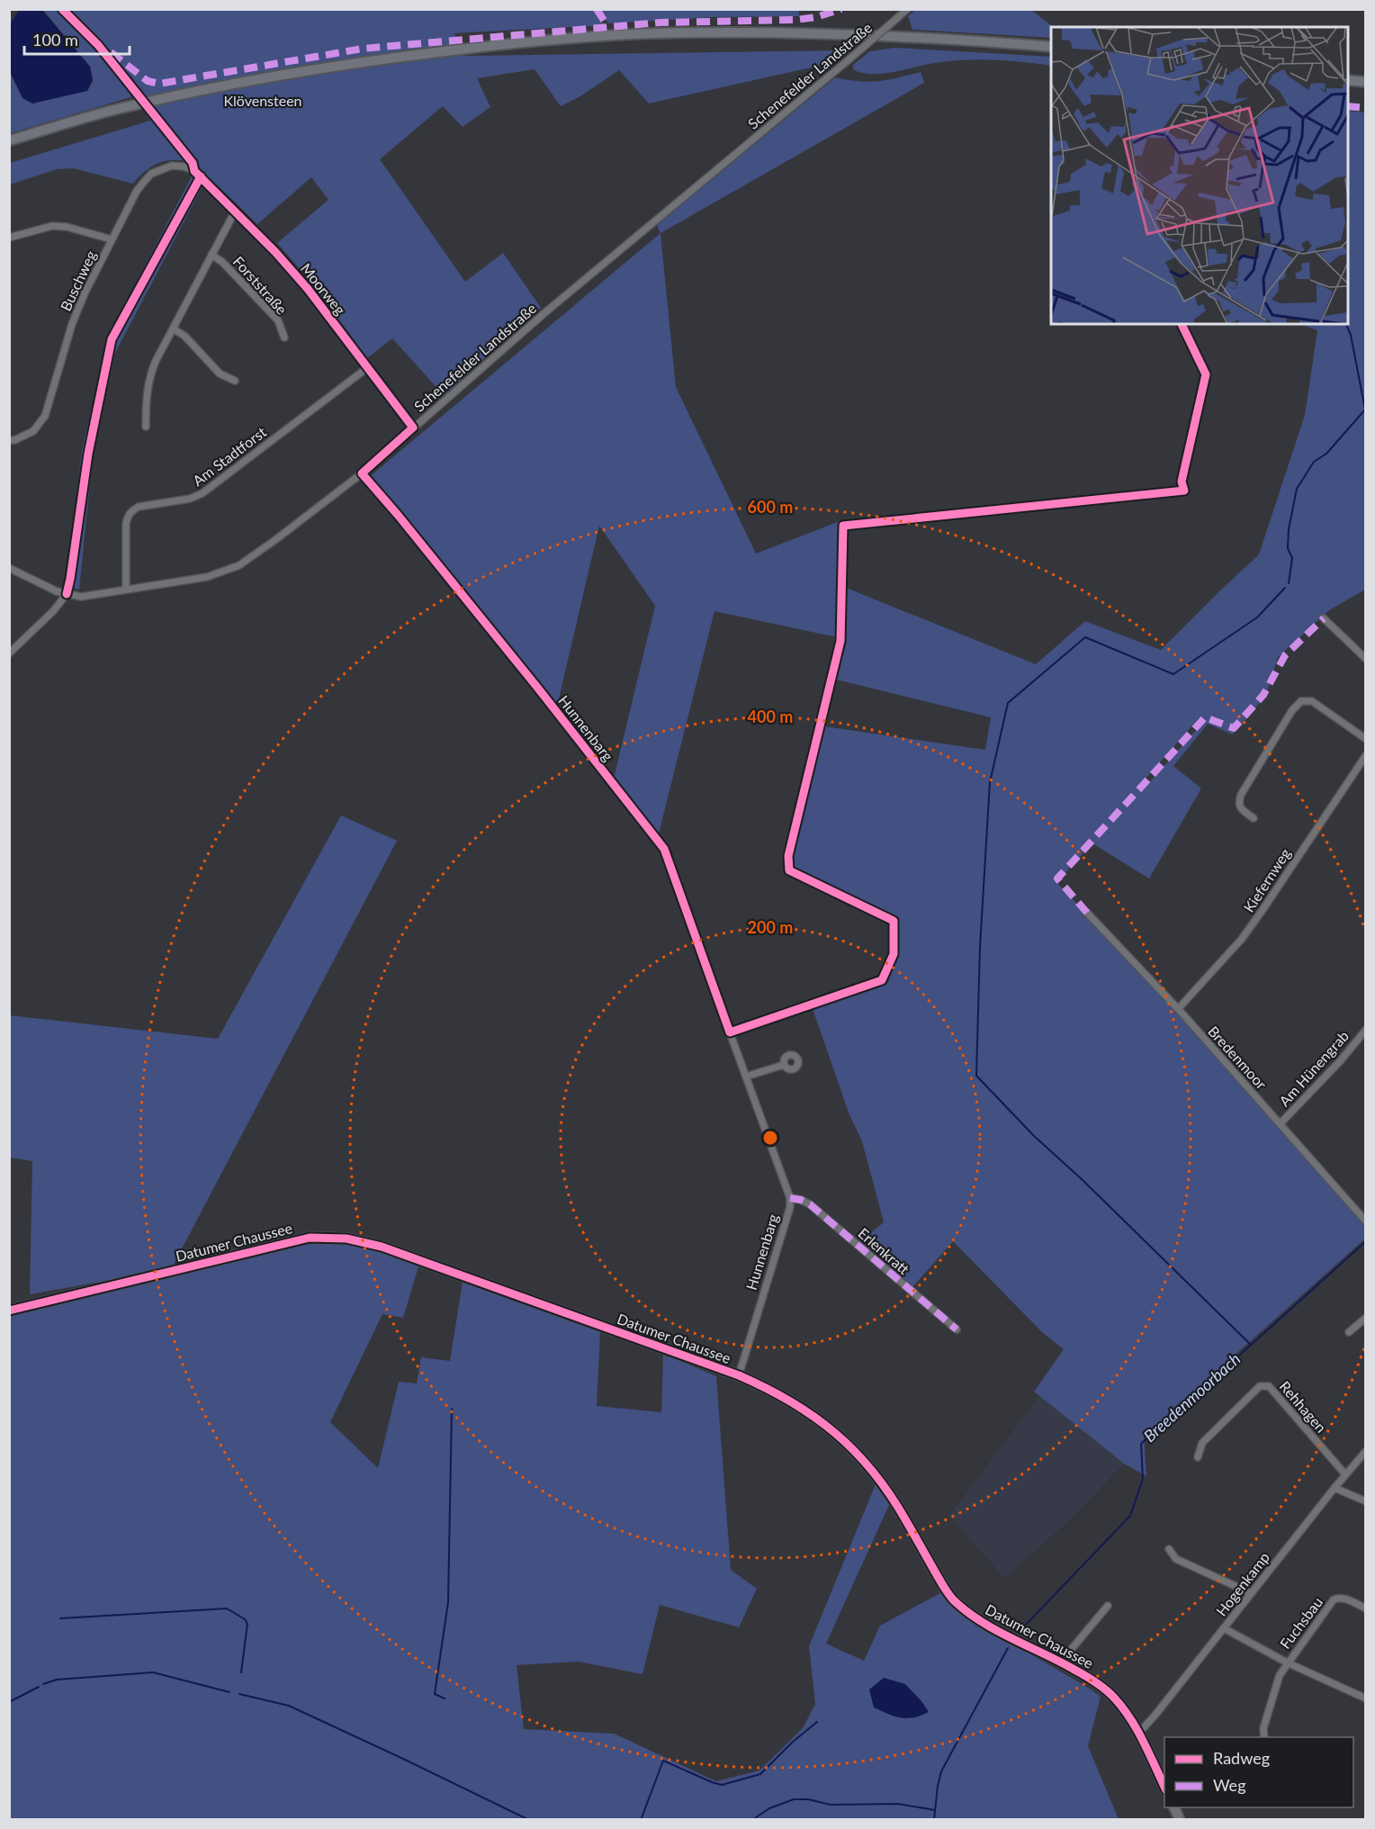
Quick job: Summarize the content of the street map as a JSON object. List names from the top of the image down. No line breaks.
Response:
{"streets":{"street":["Schenefelder Landstraße","Buschweg","Forststraße","Moorweg","Am Stadtforst","Hunnenbarg","Kiefernweg","Bredenmoor","Am Hünengrab","Datumer Chaussee","Erlenkratt","Rehhagen","Hogenkamp","Fuchsbau"]},"crossings":[["Schenefelder Landstraße","Moorweg"],["Schenefelder Landstraße","Am Stadtforst"],["Buschweg","Moorweg"],["Forststraße","Moorweg"],["Moorweg","Am Stadtforst"],["Hunnenbarg","Datumer Chaussee"],["Hunnenbarg","Erlenkratt"],["Kiefernweg","Bredenmoor"],["Bredenmoor","Am Hünengrab"],["Datumer Chaussee","Hogenkamp"],["Rehhagen","Hogenkamp"],["Hogenkamp","Fuchsbau"]],"water":["Breedenmoorbach"],"parks":["Klövensteen"],"legend":["Radweg","Weg"],"scale_bar":"100 m","rings":["600 m","400 m","200 m"]}
